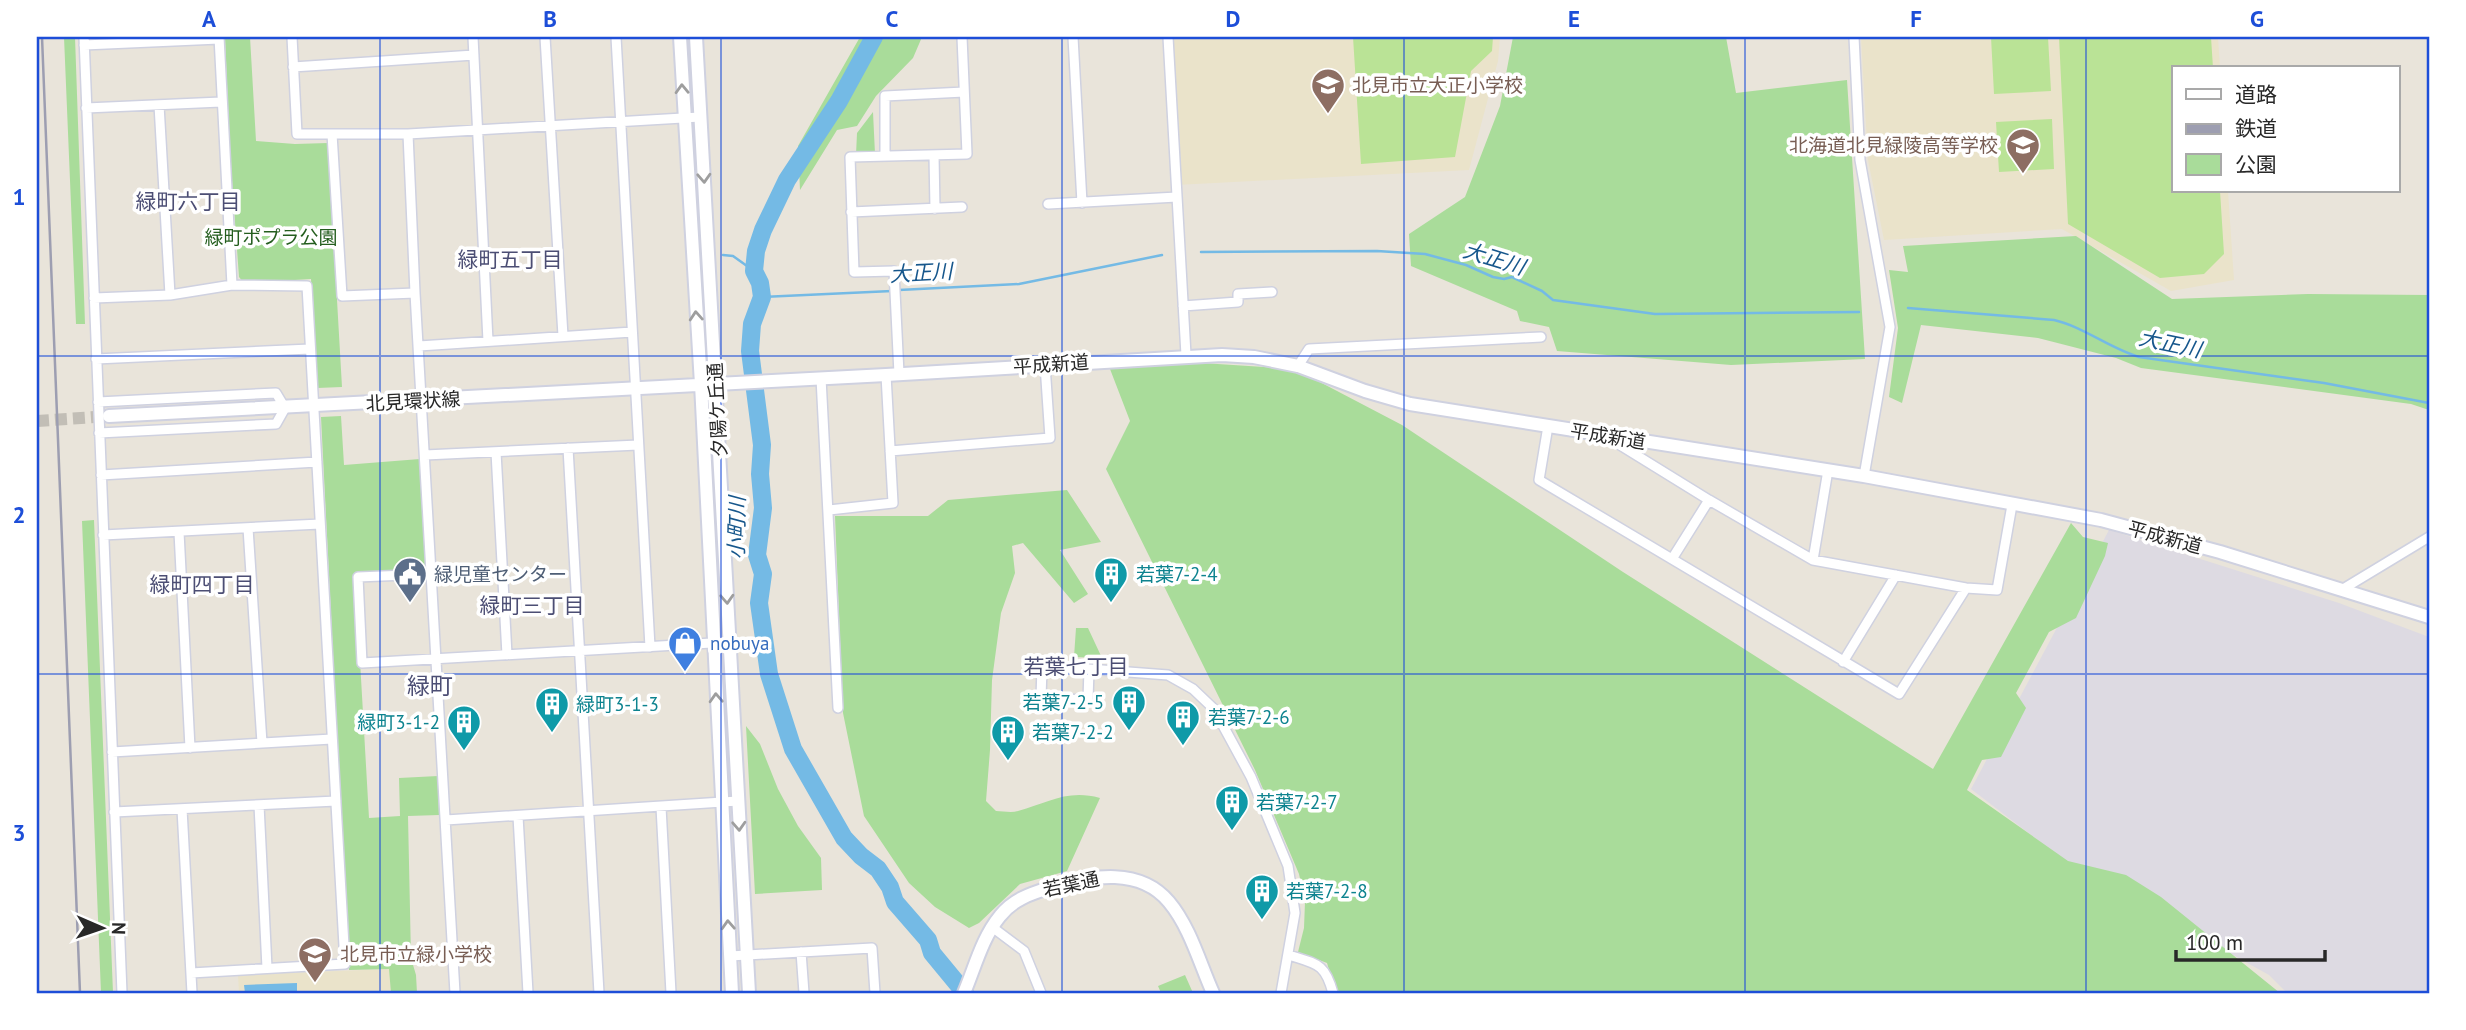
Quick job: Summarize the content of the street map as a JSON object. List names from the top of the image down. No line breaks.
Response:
{"streets":{"street":["平成新道","北見環状線","夕陽ケ丘通","若葉通"]},"crossings":[["平成新道","北見環状線"],["平成新道","夕陽ケ丘通"],["北見環状線","夕陽ケ丘通"]],"districts":["緑町六丁目","緑町五丁目","緑町四丁目","緑町三丁目","若葉七丁目","緑町"],"water":["大正川","小町川"],"parks":["緑町ポプラ公園"],"places":{"school or university":["北見市立大正小学校","北海道北見緑陵高等学校","北見市立緑小学校"],"public building":["緑児童センター"],"building":["若葉7-2-4","若葉7-2-5","緑町3-1-3","若葉7-2-6","緑町3-1-2","若葉7-2-2","若葉7-2-7","若葉7-2-8"],"shop":["nobuya"]},"legend":["道路","鉄道","公園"],"scale_bar":"100 m","north":"right","grid":{"columns":["A","B","C","D","E","F","G"],"rows":["1","2","3"]}}
